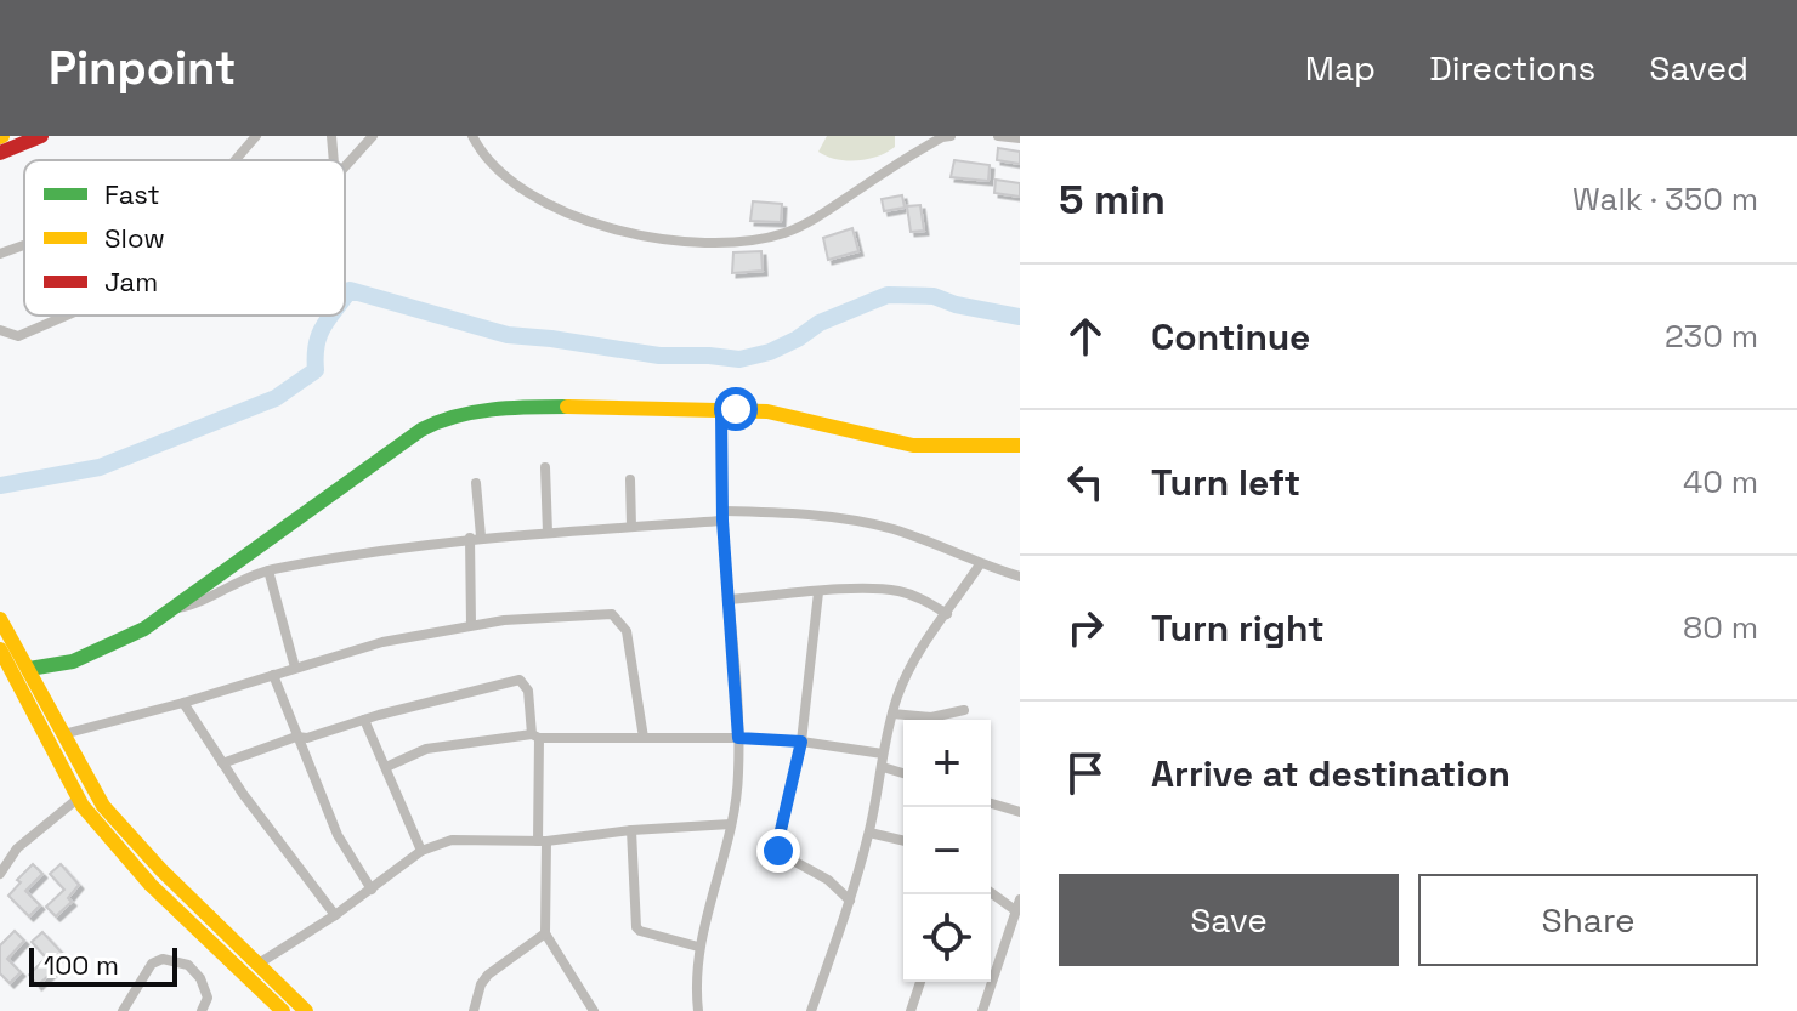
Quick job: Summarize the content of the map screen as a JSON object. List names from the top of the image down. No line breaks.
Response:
{"legend":["Fast","Slow","Jam"],"scale_bar":"100 m","page":{"header":"Pinpoint","nav":["Map","Directions","Saved"],"heading":["5 min","Walk · 350 m"],"list":[["Continue","230 m"],["Turn left","40 m"],["Turn right","80 m"],"Arrive at destination"],"map_buttons":["+","−"],"buttons":["Save","Share"],"scale":"100 m"}}
